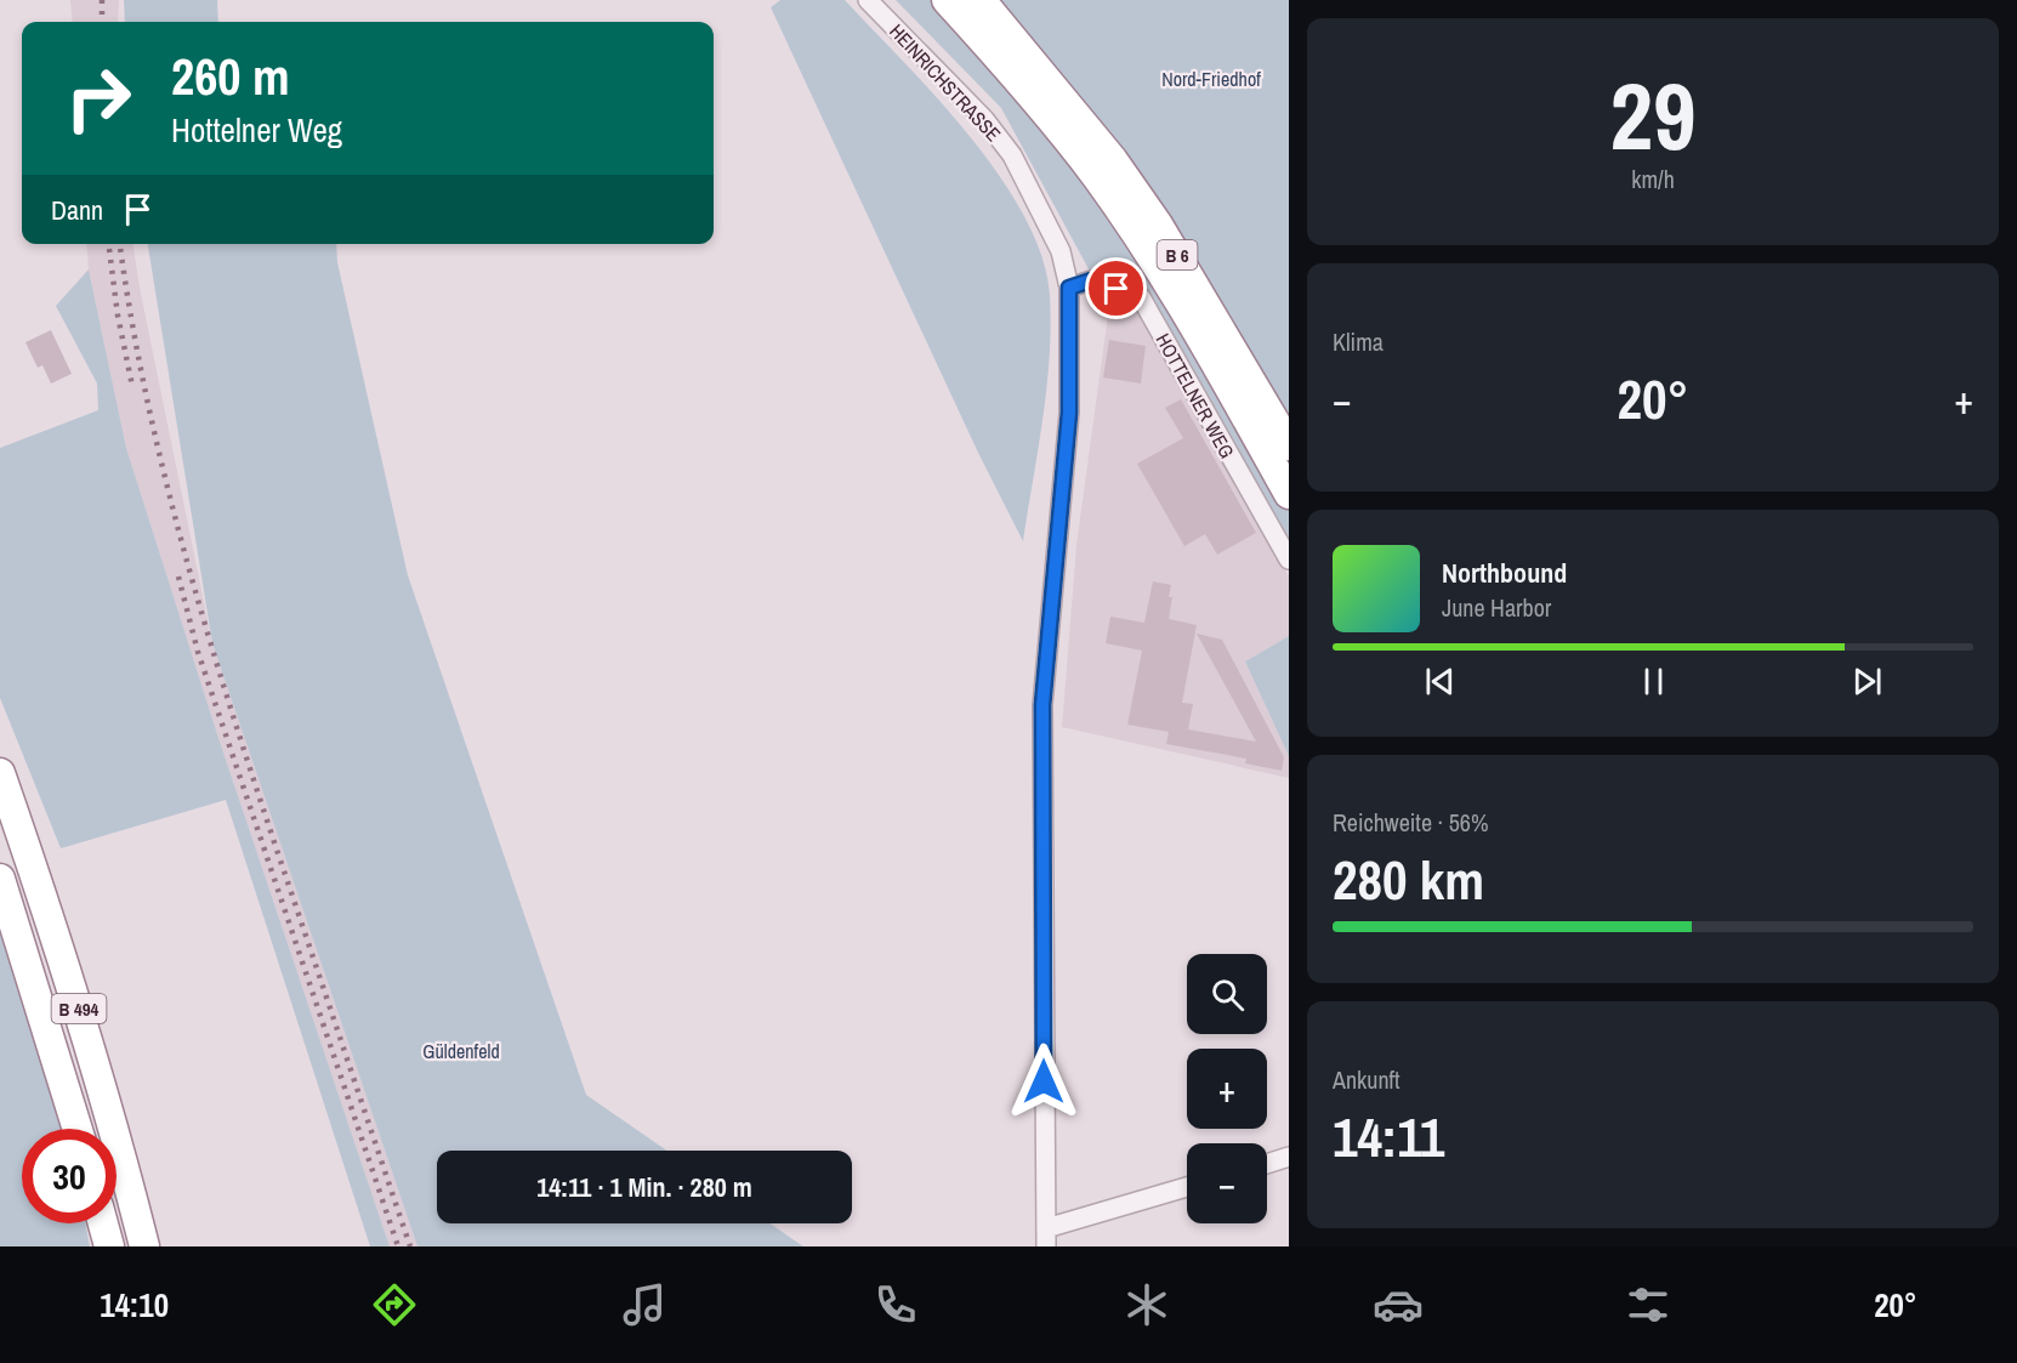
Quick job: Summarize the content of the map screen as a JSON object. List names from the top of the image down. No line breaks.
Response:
{"streets":{"highway":["B 6","B 494"],"street":["HEINRICHSTRASSE","HOTTELNER WEG"]},"crossings":[["HEINRICHSTRASSE","HOTTELNER WEG"]],"parks":["Nord-Friedhof","Güldenfeld"],"page":{"tile":[["29","km/h"],"Klima",["Reichweite · 56%","280 km"],["Ankunft","14:11"]],"turn":["260 m","Hottelner Weg"],"then":"Dann","heat":["−","20°","+"],"song":["Northbound","June Harbor"],"map_buttons":["+","−"],"limit":"30","trip":"14:11 · 1 Min. · 280 m","tabs":["14:10","20°"]}}
